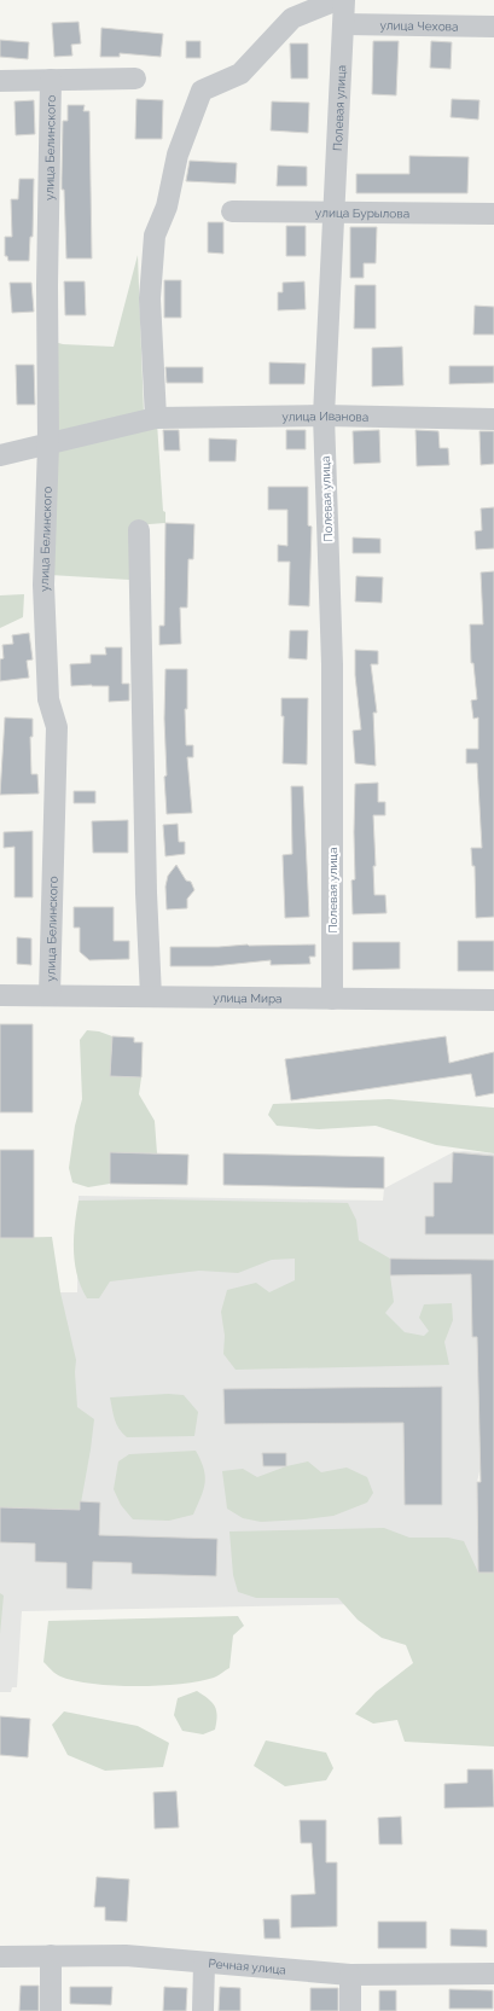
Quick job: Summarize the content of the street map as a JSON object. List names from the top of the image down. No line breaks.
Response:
{"streets":{"street":["улица Чехова","Полевая улица","улица Белинского","улица Бурылова","улица Иванова","улица Мира","Речная улица"]},"crossings":[["улица Чехова","Полевая улица"],["Полевая улица","улица Бурылова"],["Полевая улица","улица Иванова"],["Полевая улица","улица Мира"],["улица Белинского","улица Иванова"],["улица Белинского","улица Мира"]]}
